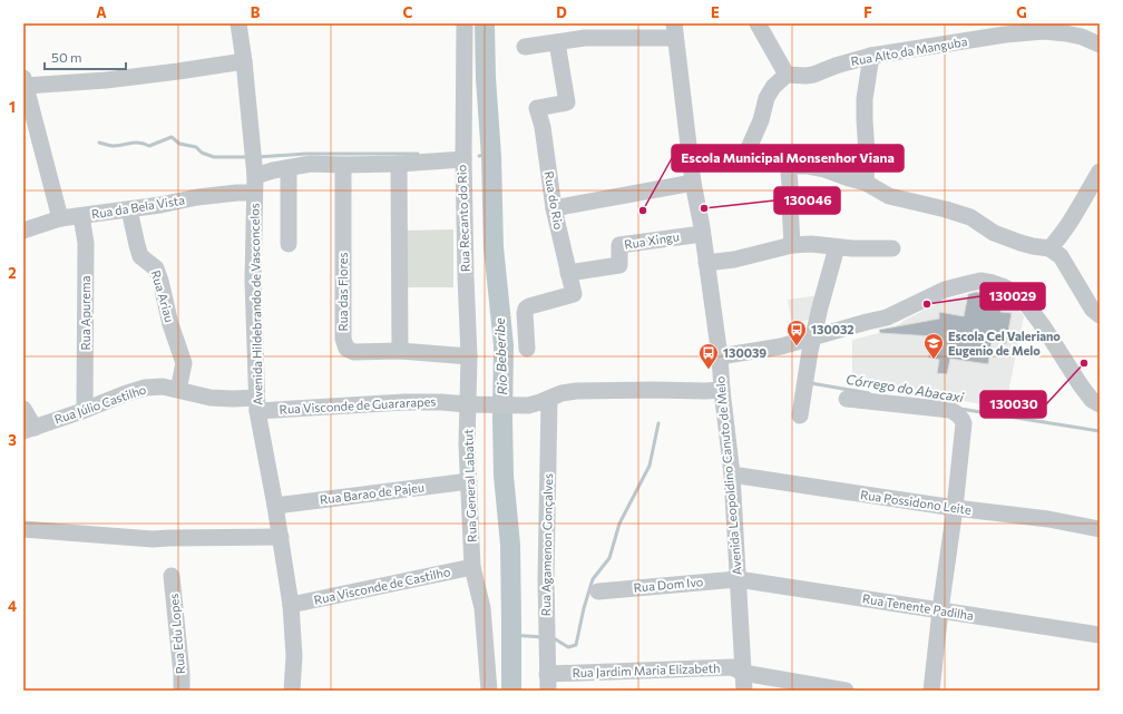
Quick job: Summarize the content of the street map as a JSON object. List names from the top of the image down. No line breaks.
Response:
{"streets":{"street":["Rua Alto da Manguba","Rua do Rio","Rua da Bela Vista","Rua Recanto do Rio","Rua Xingu","Rua das Flores","Rua Ariau","Avenida Hildebrando de Vasconcelos","Rua Apurema","Rua Júlio Castilho","Rua Visconde de Guararapes","Avenida Leopoldino Canuto de Melo","Rua General Labatut","Rua Barao de Pajeu","Rua Possidono Leite","Rua Agamenon Gonçalves","Rua Dom Ivo","Rua Visconde de Castilho","Rua Tenente Padilha","Rua Edu Lopes","Rua Jardim Maria Elizabeth"]},"crossings":[["Rua do Rio","Rua Xingu"],["Rua da Bela Vista","Rua Ariau"],["Rua da Bela Vista","Avenida Hildebrando de Vasconcelos"],["Rua da Bela Vista","Rua Apurema"],["Rua Recanto do Rio","Rua das Flores"],["Rua Recanto do Rio","Avenida Hildebrando de Vasconcelos"],["Rua Recanto do Rio","Rua Visconde de Guararapes"],["Rua Recanto do Rio","Rua General Labatut"],["Rua Xingu","Avenida Leopoldino Canuto de Melo"],["Rua Ariau","Rua Júlio Castilho"],["Avenida Hildebrando de Vasconcelos","Rua Júlio Castilho"],["Avenida Hildebrando de Vasconcelos","Rua Visconde de Guararapes"],["Avenida Hildebrando de Vasconcelos","Rua Barao de Pajeu"],["Avenida Hildebrando de Vasconcelos","Rua Visconde de Castilho"],["Rua Apurema","Rua Júlio Castilho"],["Rua Júlio Castilho","Rua Visconde de Guararapes"],["Rua Visconde de Guararapes","Avenida Leopoldino Canuto de Melo"],["Rua Visconde de Guararapes","Rua General Labatut"],["Rua Visconde de Guararapes","Rua Agamenon Gonçalves"],["Avenida Leopoldino Canuto de Melo","Rua Possidono Leite"],["Avenida Leopoldino Canuto de Melo","Rua Dom Ivo"],["Avenida Leopoldino Canuto de Melo","Rua Tenente Padilha"],["Avenida Leopoldino Canuto de Melo","Rua Jardim Maria Elizabeth"],["Rua General Labatut","Rua Barao de Pajeu"],["Rua General Labatut","Rua Visconde de Castilho"],["Rua Agamenon Gonçalves","Rua Jardim Maria Elizabeth"],["Rua Dom Ivo","Rua Tenente Padilha"]],"water":["Rio Beberibe","Córrego do Abacaxi"],"places":{"other":["130046","Escola Municipal Monsenhor Viana","130029","130030"],"bus stop":["130032","130039"],"school or university":["Escola Cel Valeriano Eugenio de Melo"]},"scale_bar":"50 m","grid":{"columns":["A","B","C","D","E","F","G"],"rows":["1","2","3","4"]}}
